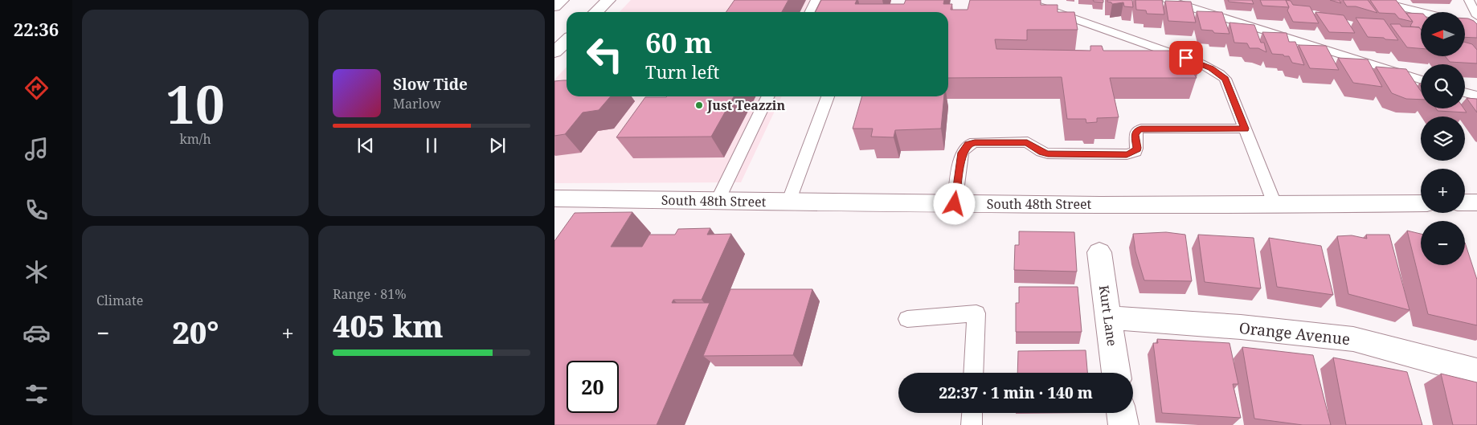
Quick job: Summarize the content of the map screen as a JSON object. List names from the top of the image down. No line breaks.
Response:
{"streets":{"street":["South 48th Street","Kurt Lane","Orange Avenue"]},"crossings":[["Kurt Lane","Orange Avenue"]],"places":["Just Teazzin"],"north":"left","page":{"tabs":"22:36","tile":[["10","km/h"],"Climate",["Range · 81%","405 km"]],"map_buttons":["+","−"],"turn":["60 m","Turn left"],"song":["Slow Tide","Marlow"],"heat":["−","20°","+"],"limit":"20","trip":"22:37 · 1 min · 140 m"}}
